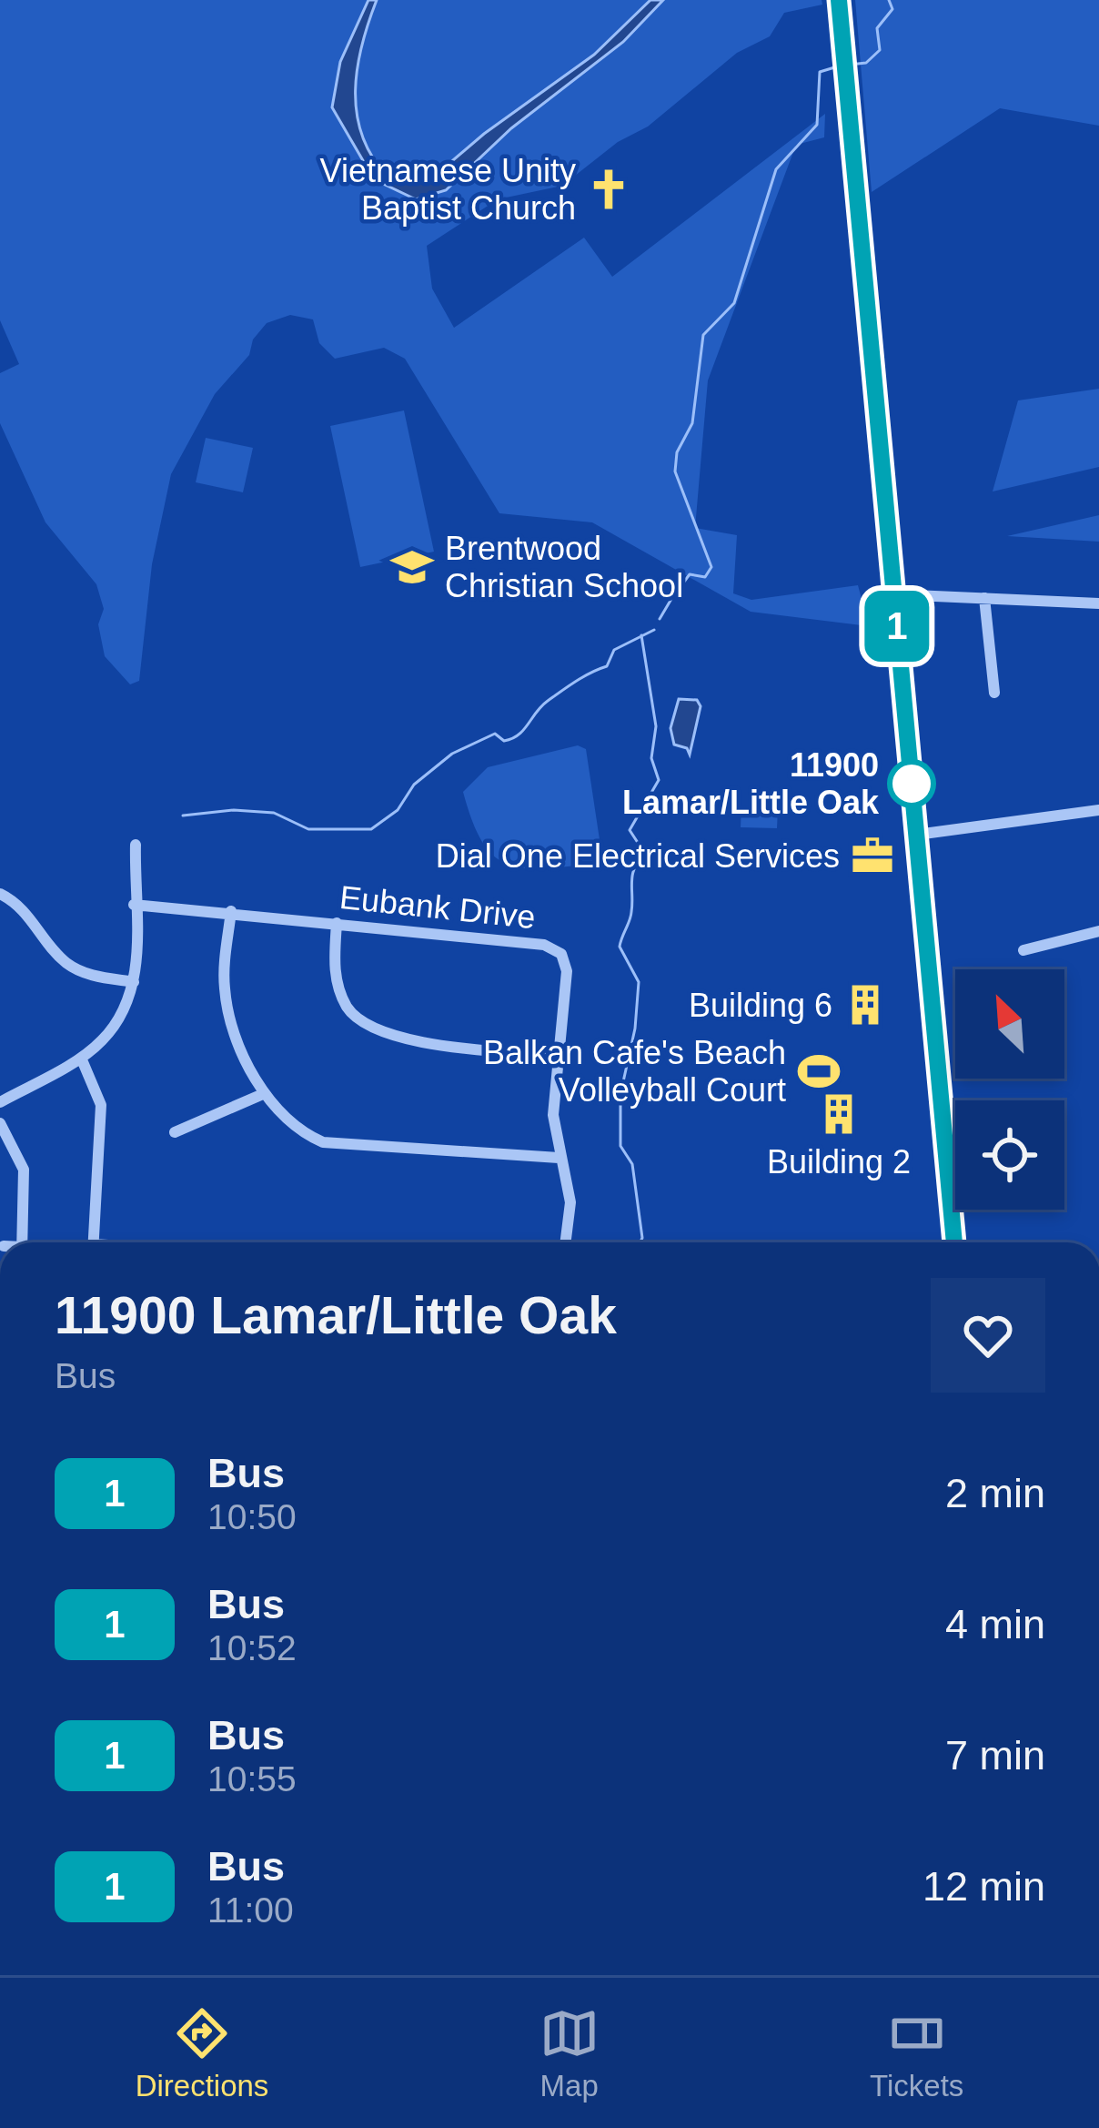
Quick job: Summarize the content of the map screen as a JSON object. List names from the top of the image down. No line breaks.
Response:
{"streets":{"street":["Eubank Drive"]},"places":{"church":["Vietnamese Unity Baptist Church"],"school or university":["Brentwood Christian School"],"other":["11900 Lamar/Little Oak"],"office":["Dial One Electrical Services"],"building":["Building 6","Building 2"],"sports":["Balkan Cafe's Beach Volleyball Court"]},"lines":["bus line 1"],"north":"top left","page":{"on_map":"1","heading":["11900 Lamar/Little Oak","Bus"],"list":[{"mark":"1","name":"Bus","note":"10:50","value":"2 min"},{"mark":"1","name":"Bus","note":"10:52","value":"4 min"},{"mark":"1","name":"Bus","note":"10:55","value":"7 min"},{"mark":"1","name":"Bus","note":"11:00","value":"12 min"}],"tabs":["Directions","Map","Tickets"]}}
